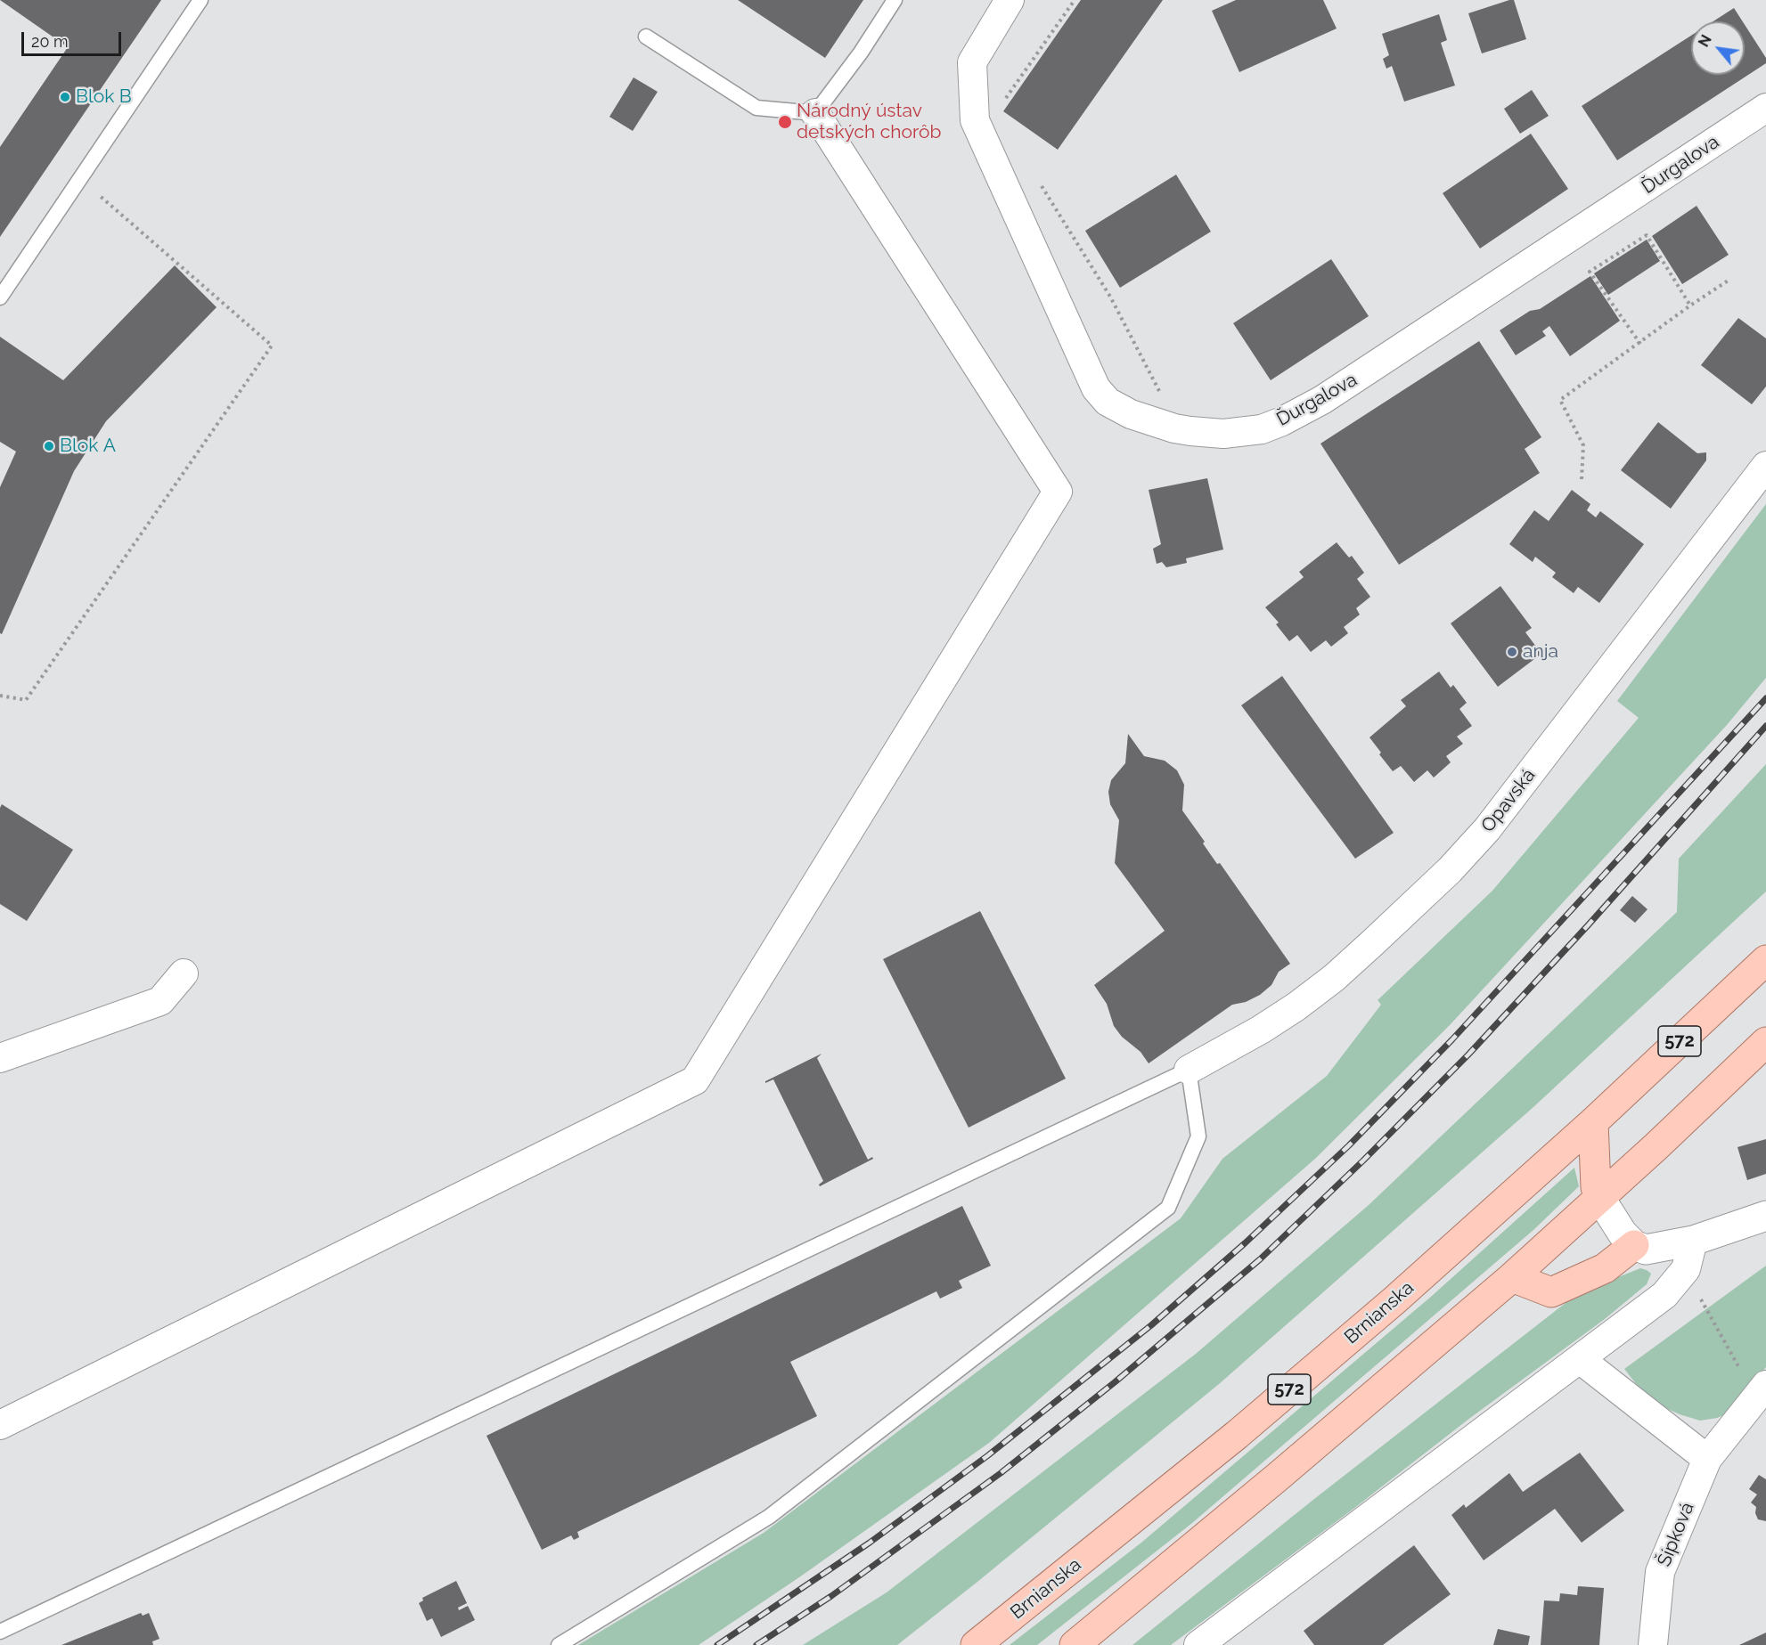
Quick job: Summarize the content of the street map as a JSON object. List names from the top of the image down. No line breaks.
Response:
{"streets":{"main road":["572","Brnianska"],"street":["Ďurgalova","Opavská","Šípková"]},"places":["Blok B","Národný ústav detských chorôb","Blok A","anja"],"scale_bar":"20 m","north":"top left"}
